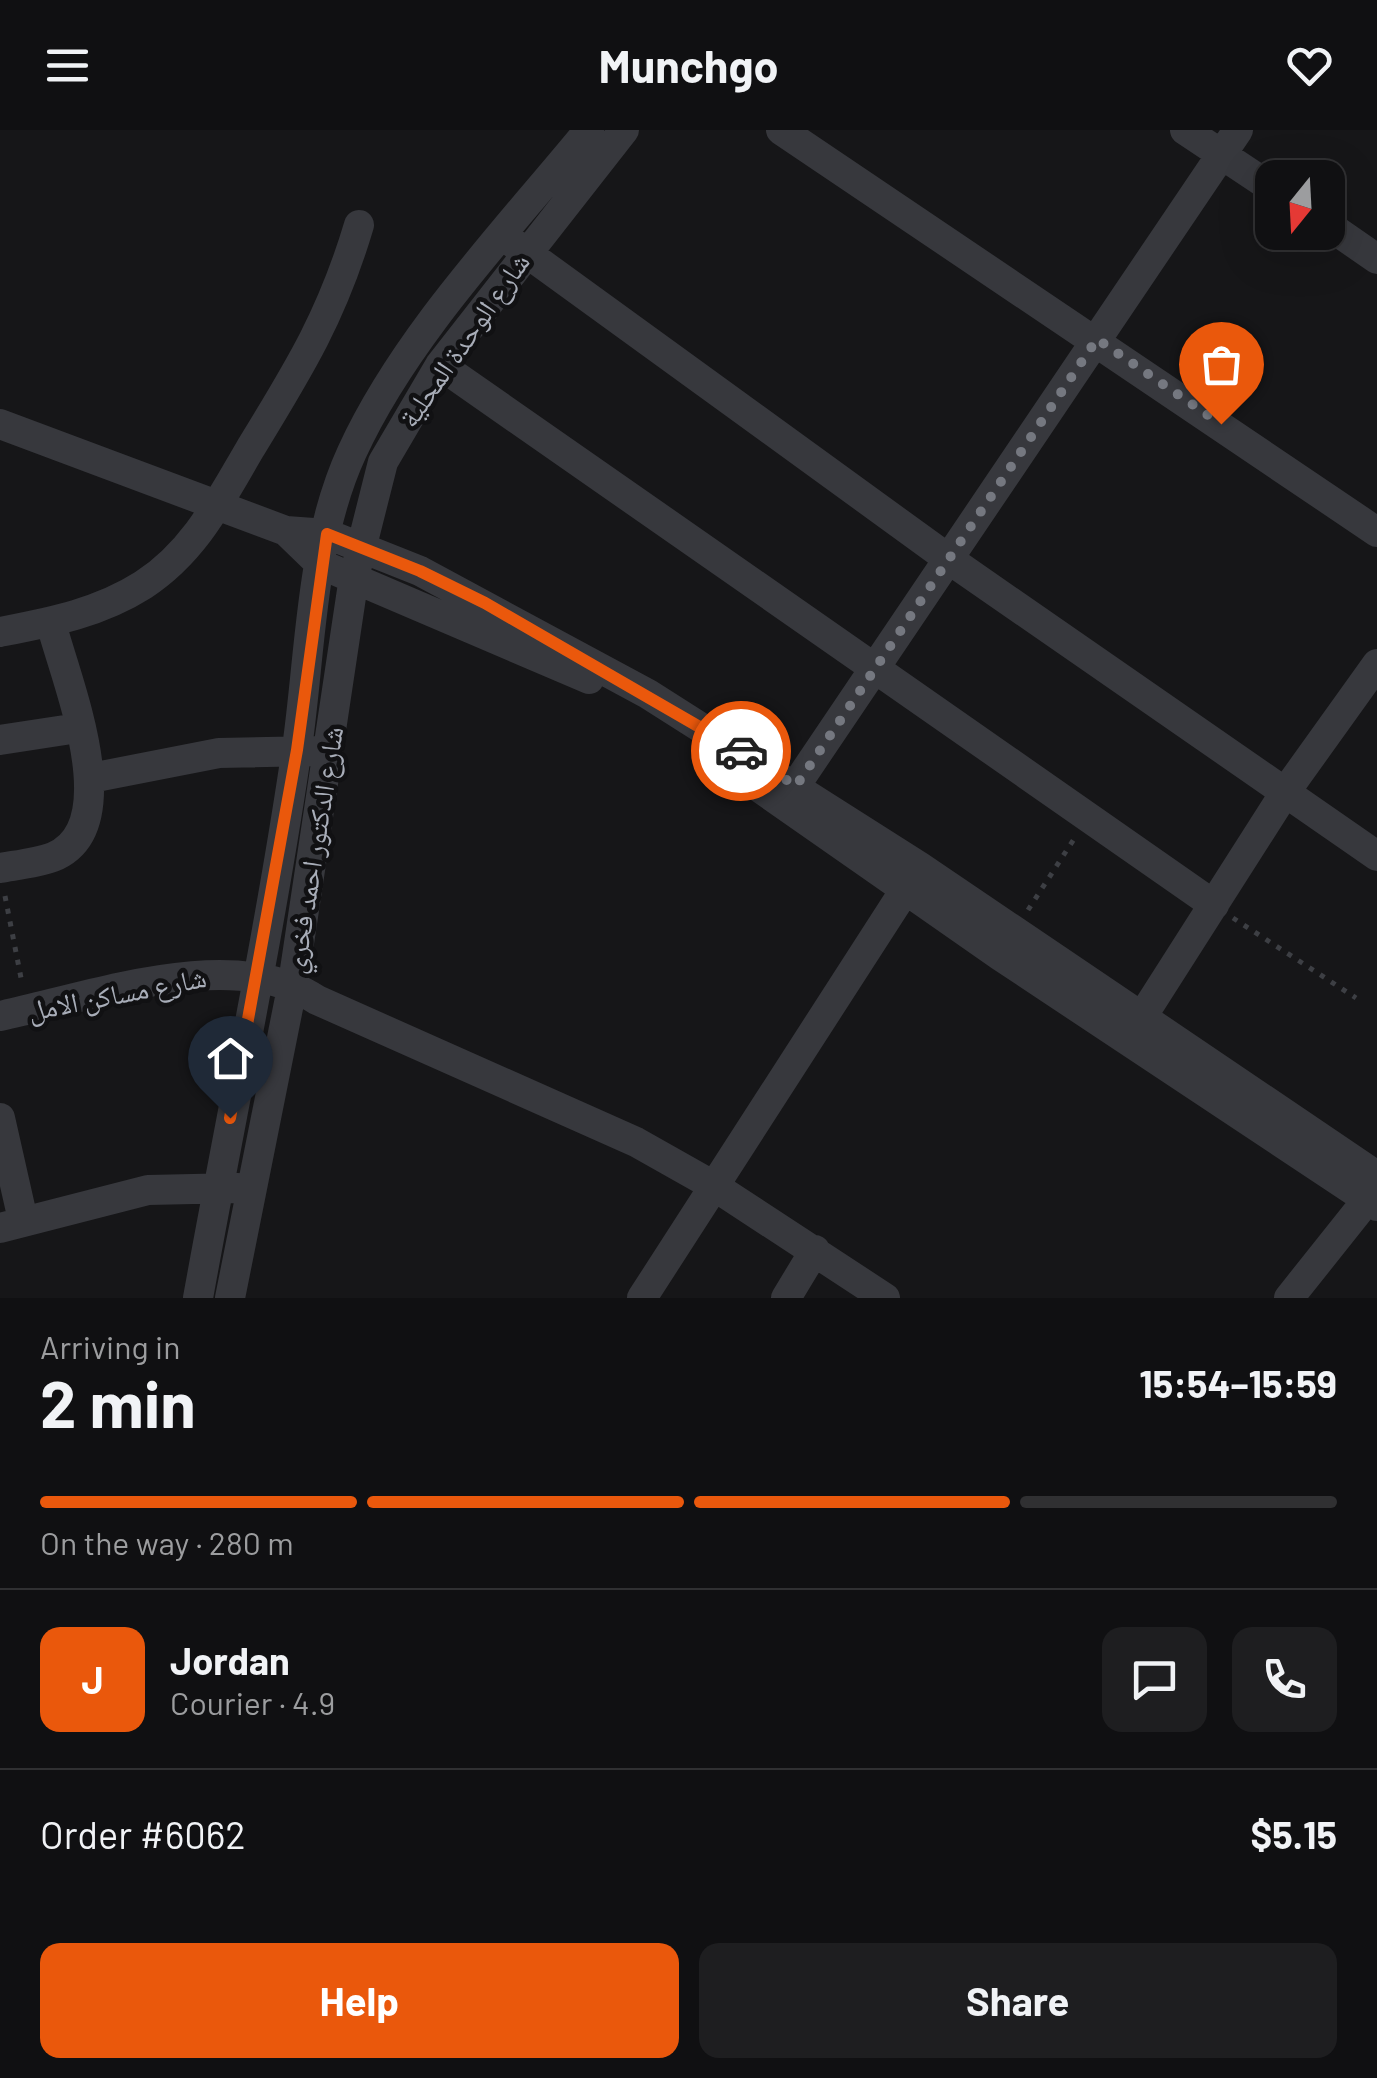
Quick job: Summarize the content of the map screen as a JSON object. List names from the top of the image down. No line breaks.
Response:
{"streets":{"street":["شارع الوحدة المحلية","شارع الدكتور احمد فخري","شارع مساكن الامل"]},"crossings":[["شارع الوحدة المحلية","شارع الدكتور احمد فخري"],["شارع الدكتور احمد فخري","شارع مساكن الامل"]],"north":"bottom","page":{"header":"Munchgo","heading":["2 min","Arriving in","15:54–15:59"],"panel":["Jordan","Courier · 4.9","Order #6062","$5.15"],"bar":"On the way · 280 m","round":"J","buttons":["Help","Share"]}}
